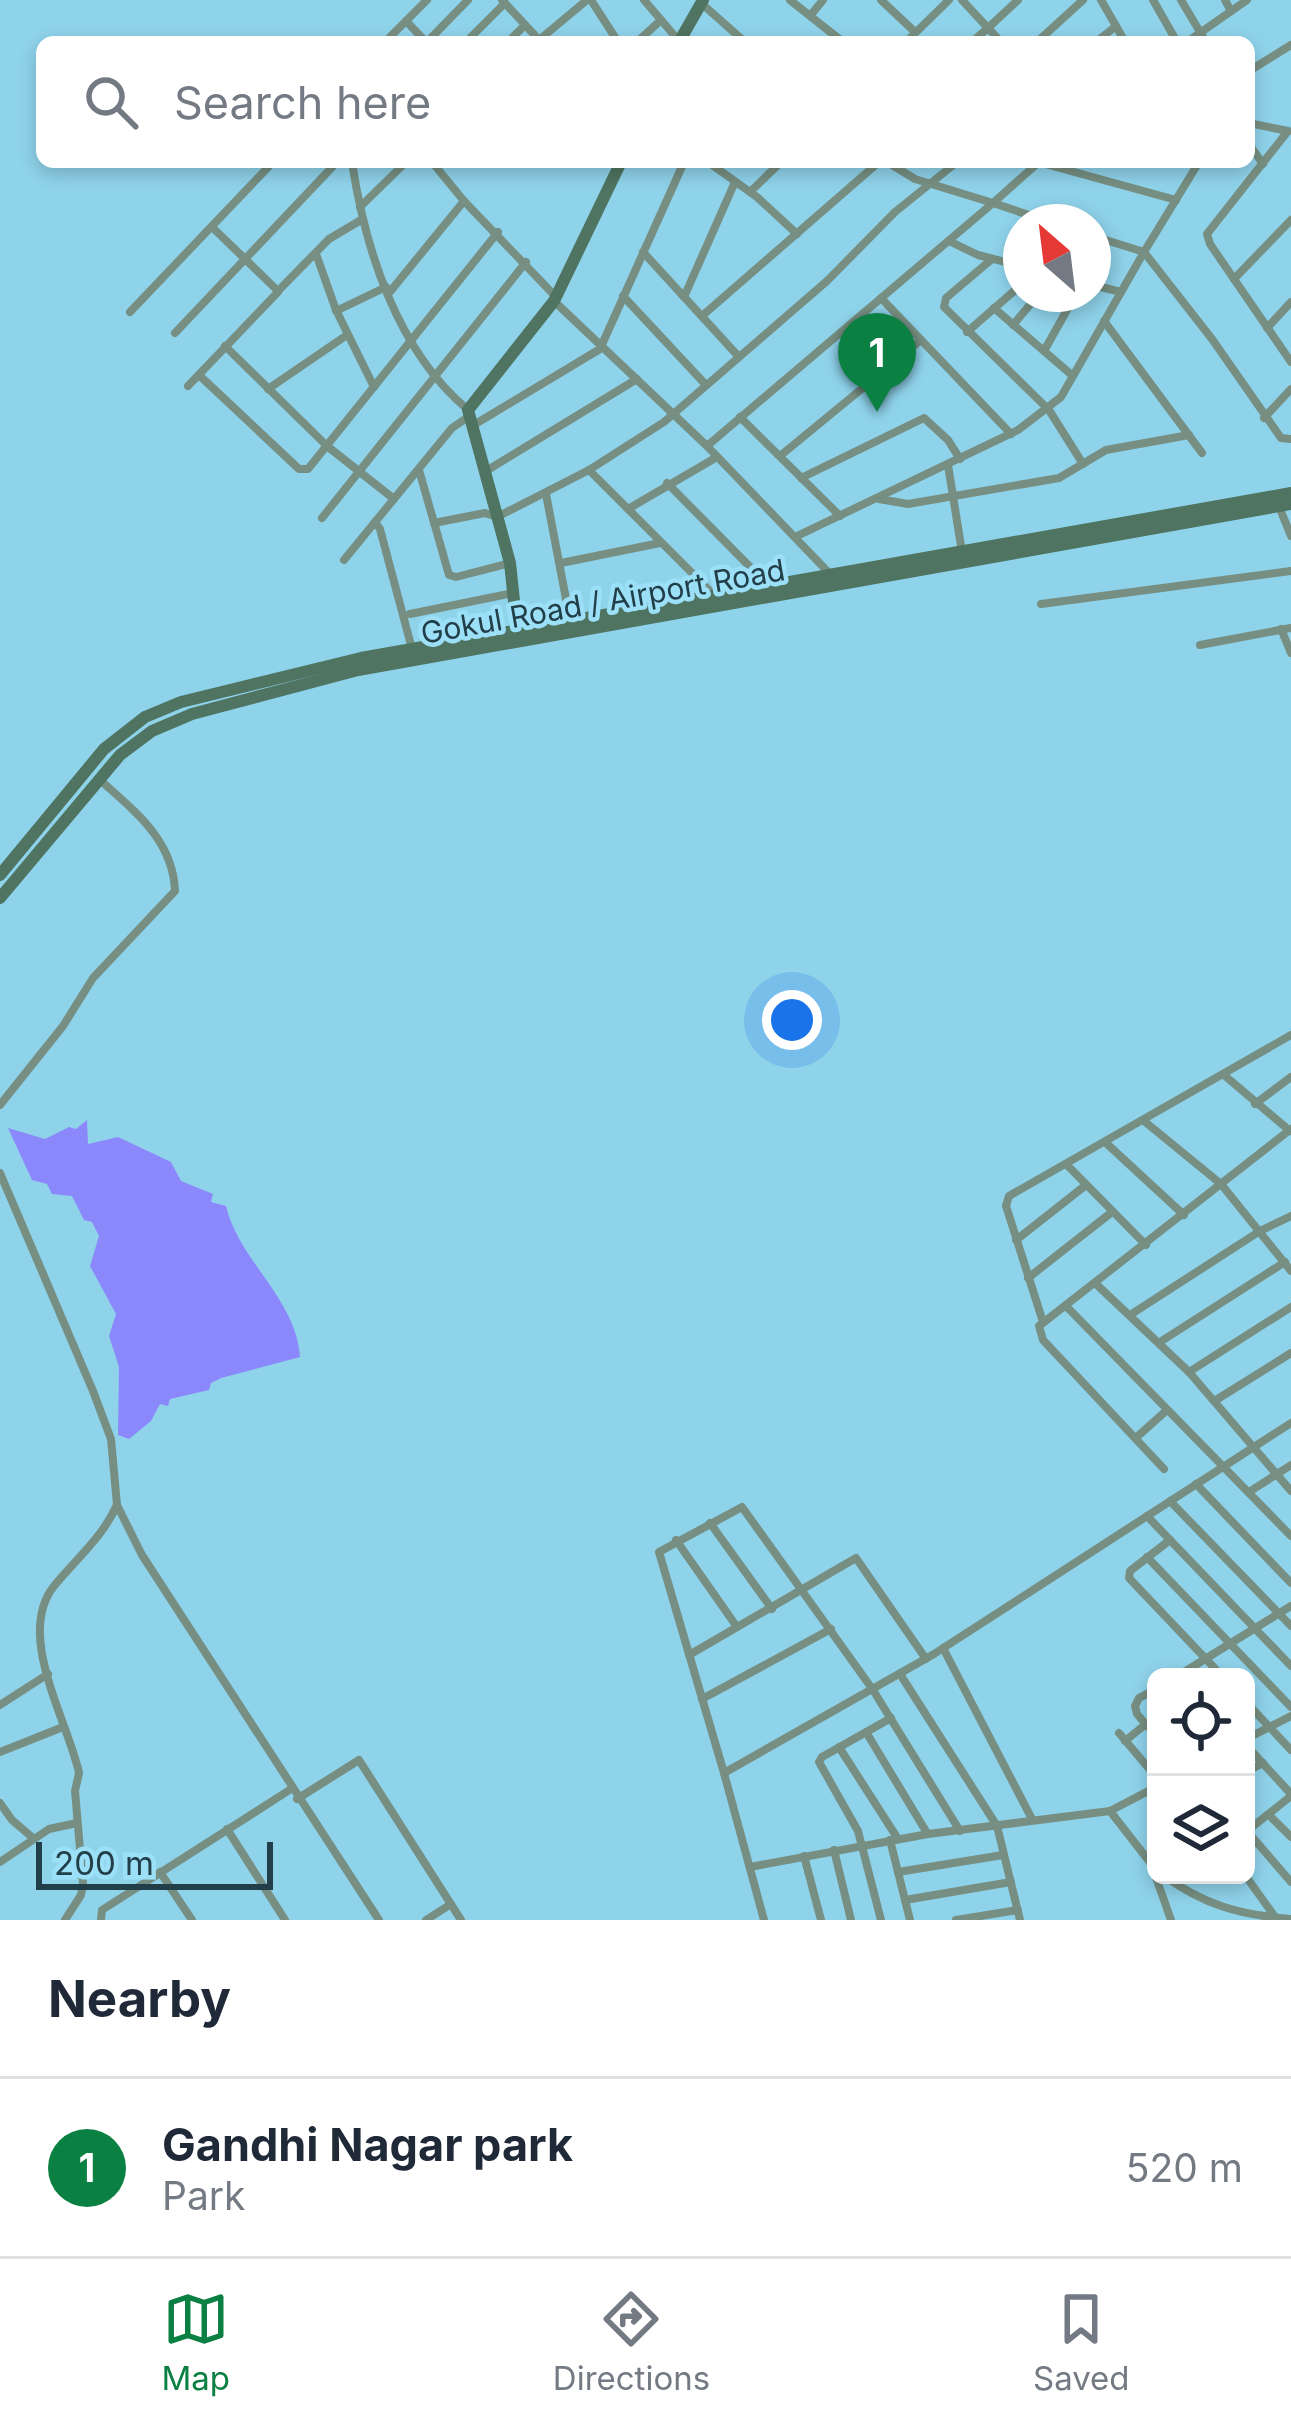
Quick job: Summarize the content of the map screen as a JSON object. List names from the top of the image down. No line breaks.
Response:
{"streets":{"main road":["Gokul Road / Airport Road"]},"scale_bar":"200 m","north":"top left","page":{"search":"Search here","pins":"1","scale":"200 m","heading":"Nearby","list":[{"mark":"1","name":"Gandhi Nagar park","note":"Park","value":"520 m"}],"nav":["Map","Directions","Saved"]}}
